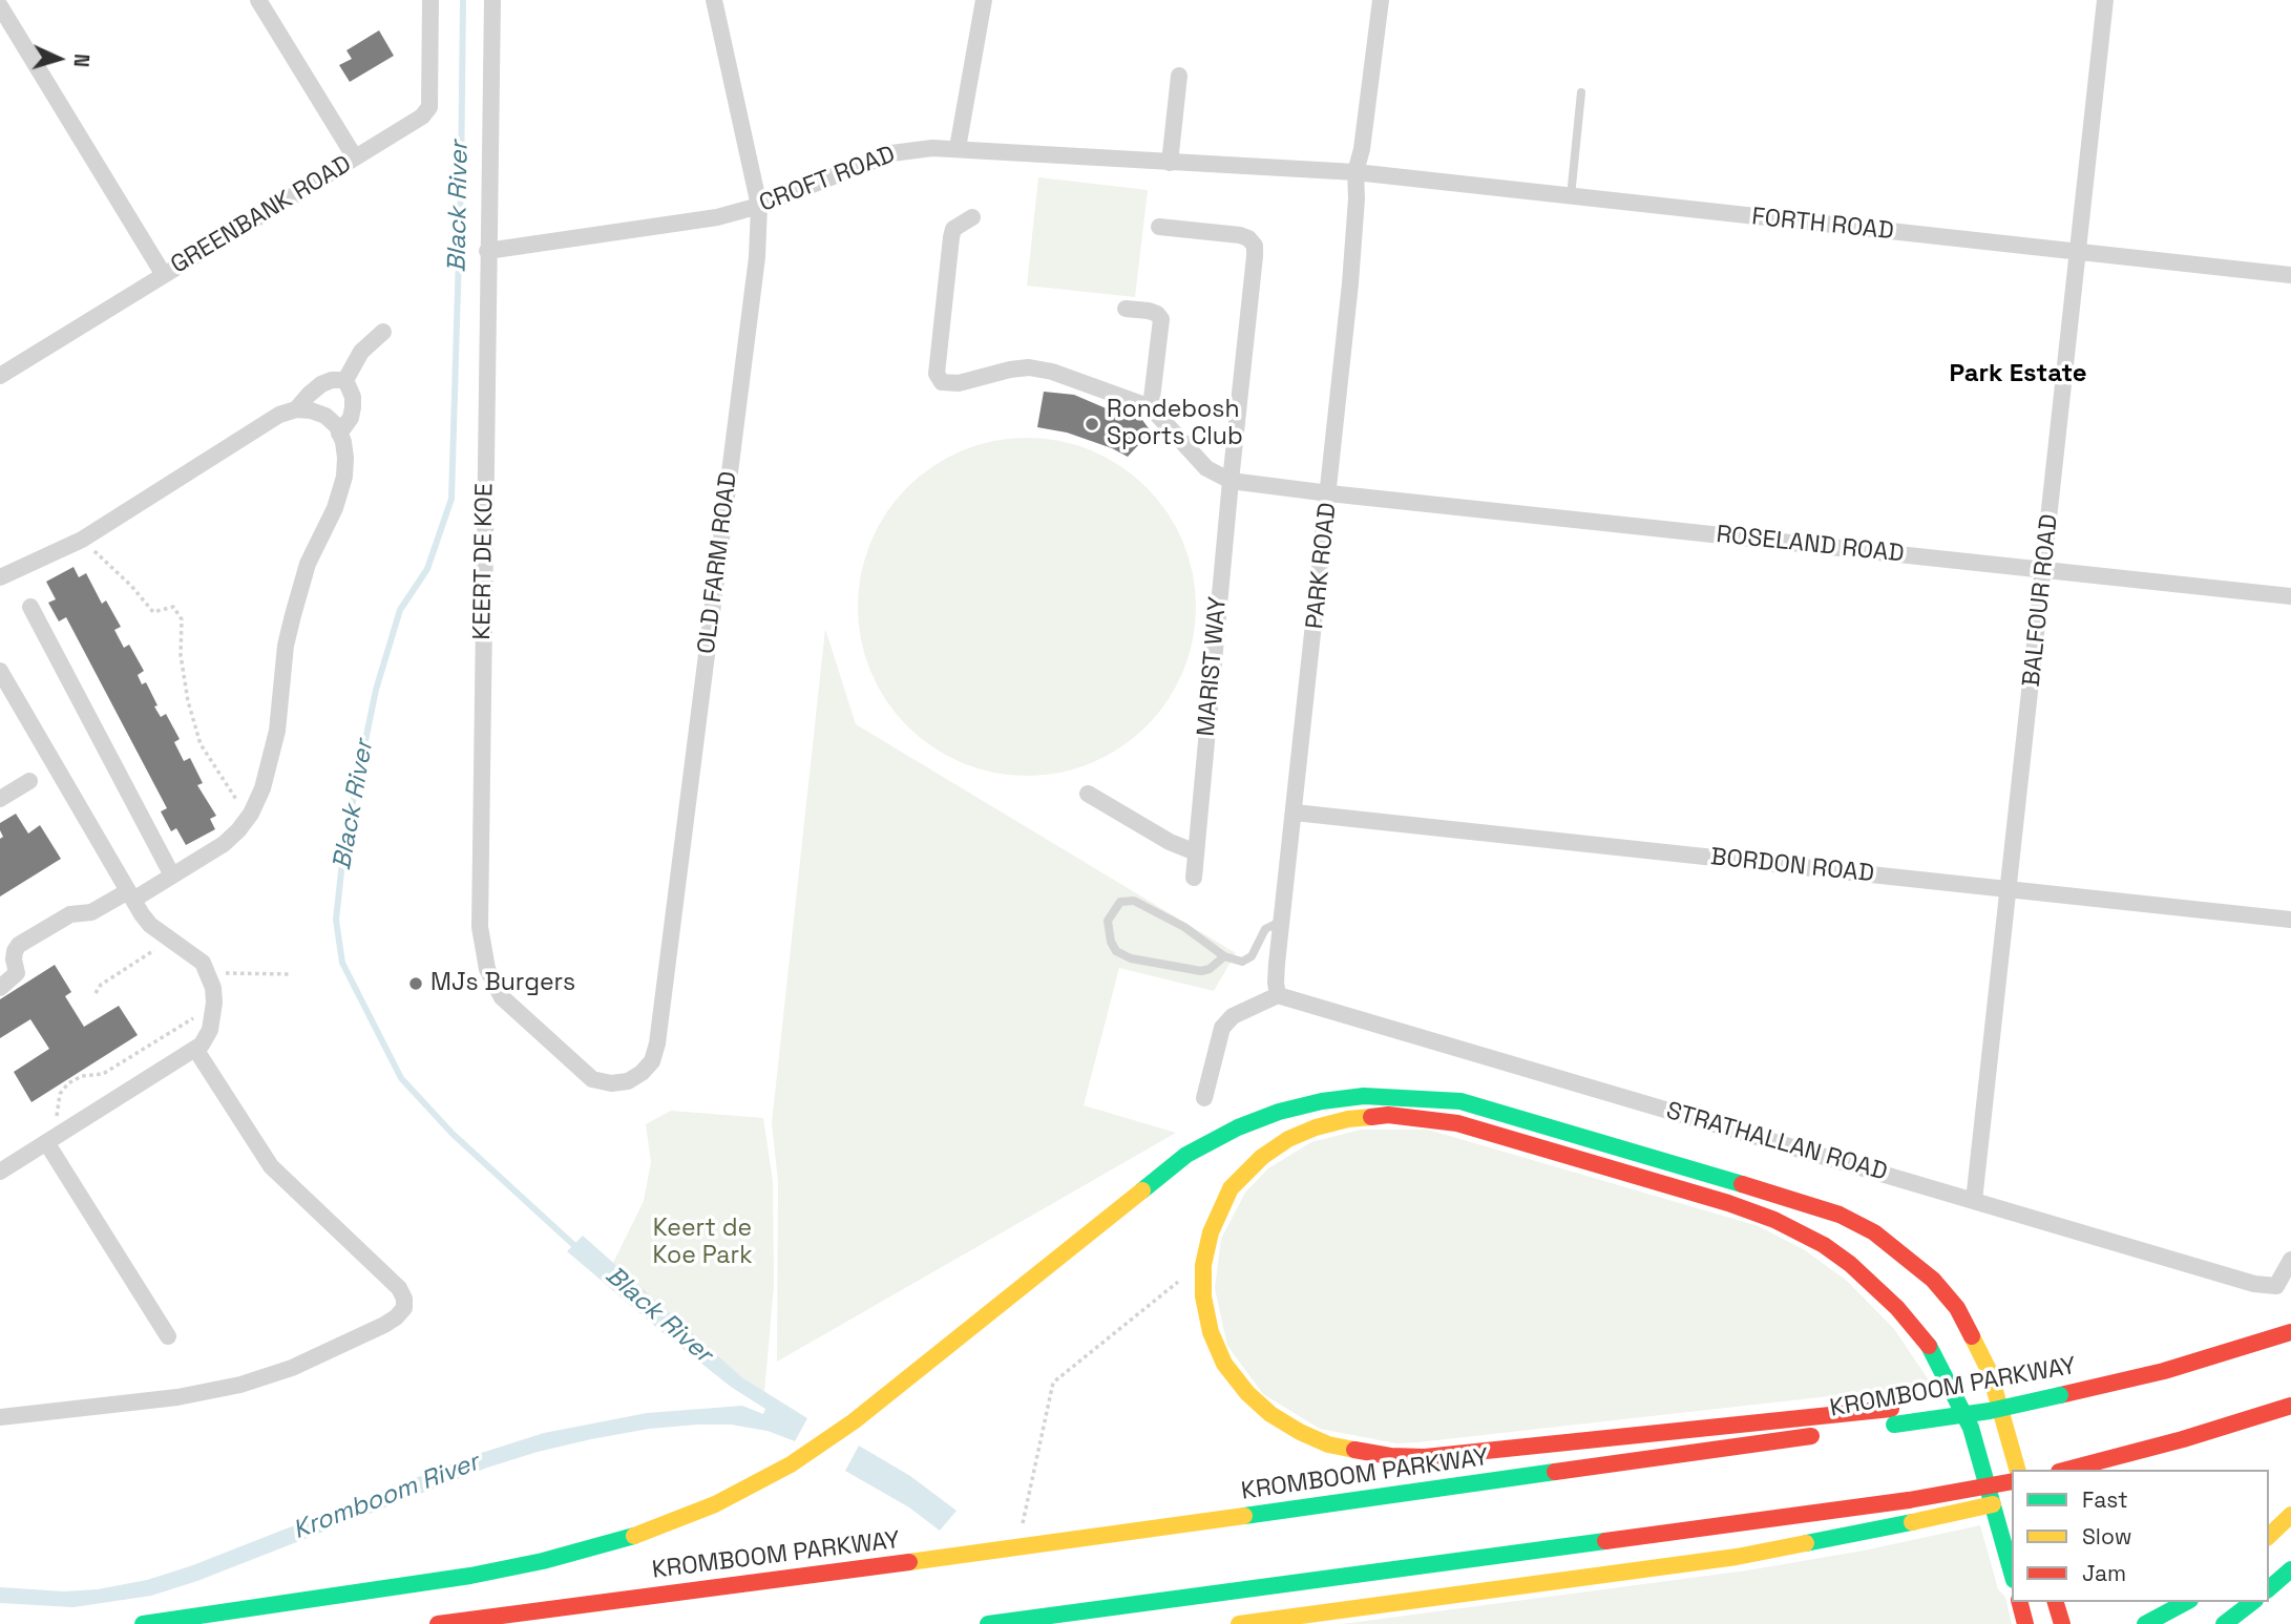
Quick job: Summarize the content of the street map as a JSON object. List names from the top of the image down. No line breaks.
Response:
{"streets":{"main road":["KROMBOOM PARKWAY"],"street":["CROFT ROAD","GREENBANK ROAD","FORTH ROAD","ROSELAND ROAD","KEERT DE KOE","OLD FARM ROAD","PARK ROAD","BALFOUR ROAD","MARIST WAY","BORDON ROAD","STRATHALLAN ROAD"]},"crossings":[["CROFT ROAD","FORTH ROAD"],["CROFT ROAD","KEERT DE KOE"],["CROFT ROAD","OLD FARM ROAD"],["CROFT ROAD","PARK ROAD"],["FORTH ROAD","PARK ROAD"],["FORTH ROAD","BALFOUR ROAD"],["ROSELAND ROAD","PARK ROAD"],["ROSELAND ROAD","BALFOUR ROAD"],["ROSELAND ROAD","MARIST WAY"],["KEERT DE KOE","OLD FARM ROAD"],["PARK ROAD","BORDON ROAD"],["PARK ROAD","STRATHALLAN ROAD"],["BALFOUR ROAD","BORDON ROAD"],["BALFOUR ROAD","STRATHALLAN ROAD"]],"districts":["Park Estate"],"water":["Black River","Kromboom River"],"parks":["Keert de Koe Park"],"places":["Rondebosh Sports Club","MJs Burgers"],"legend":["Fast","Slow","Jam"],"north":"right"}
